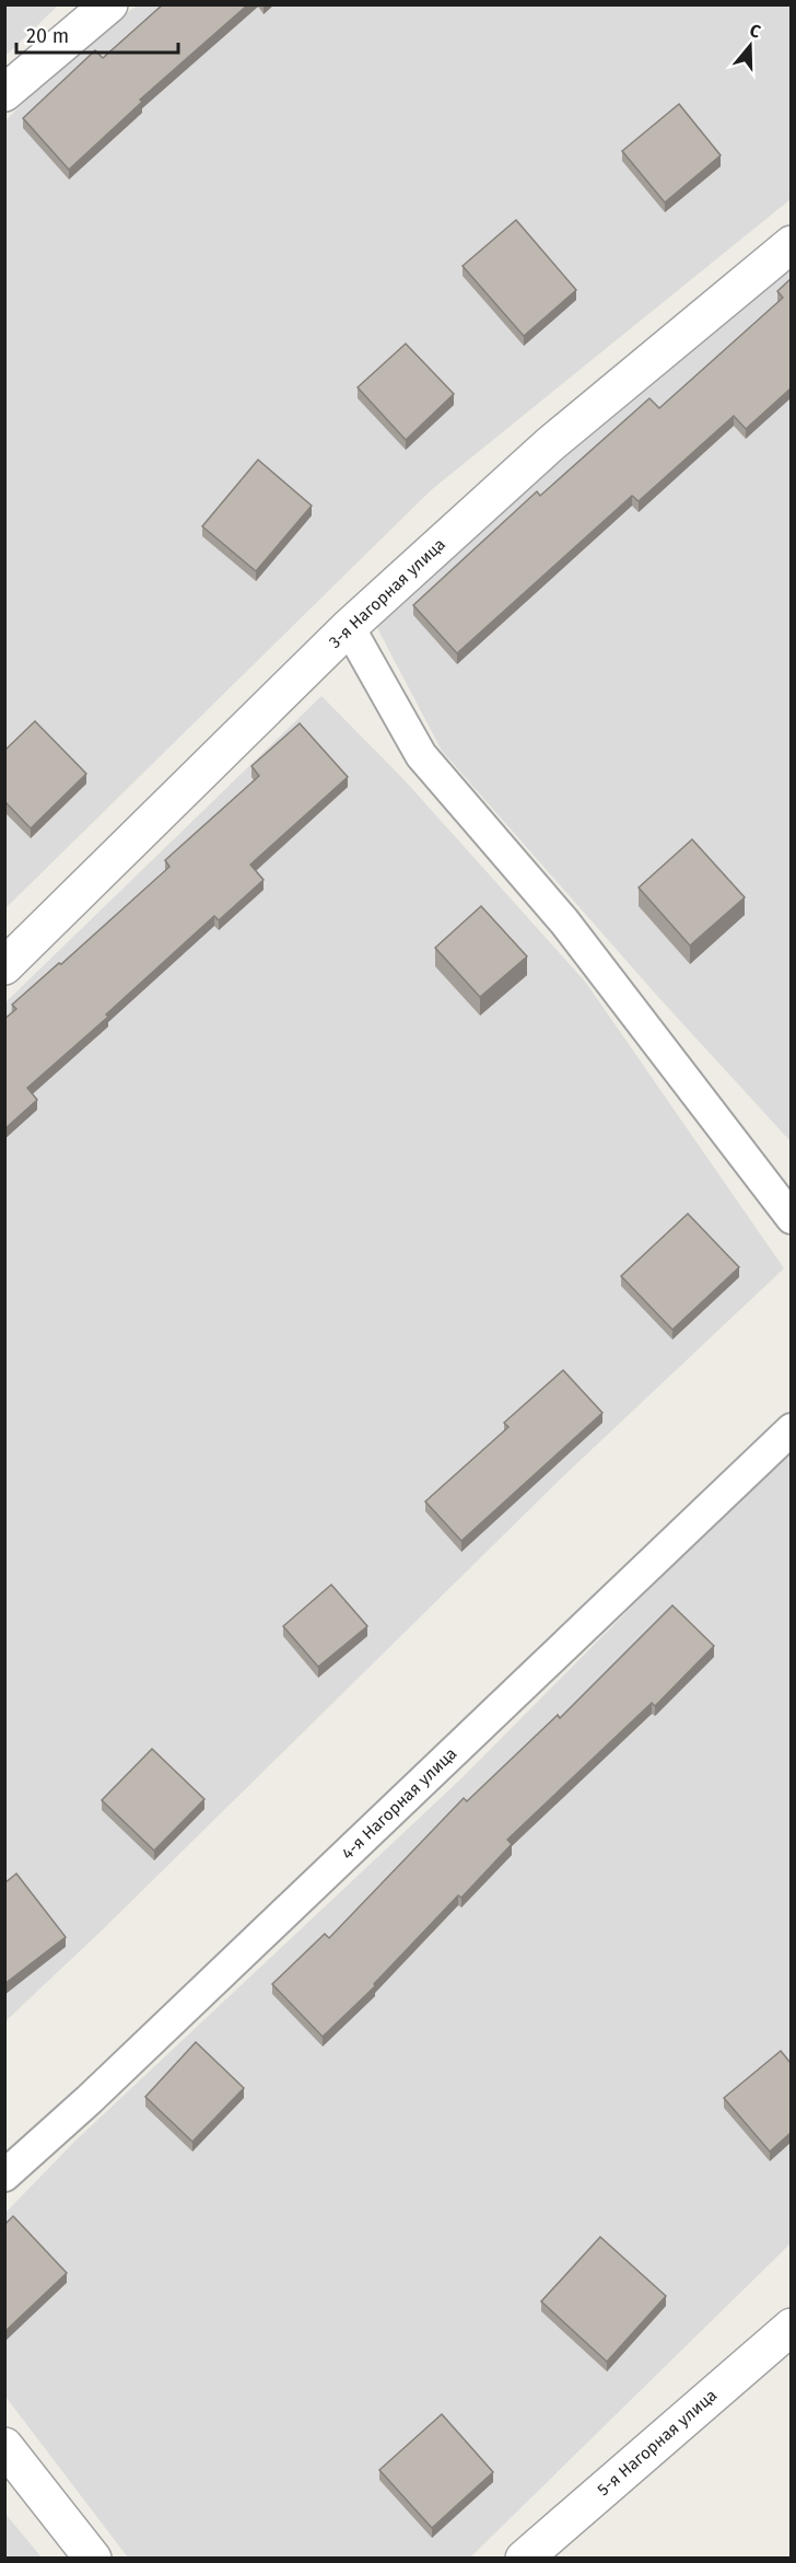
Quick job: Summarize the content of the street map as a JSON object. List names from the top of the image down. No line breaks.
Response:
{"streets":{"street":["3-я Нагорная улица","5-я Нагорная улица"],"lane":["4-я Нагорная улица"]},"scale_bar":"20 m","north":"top"}
